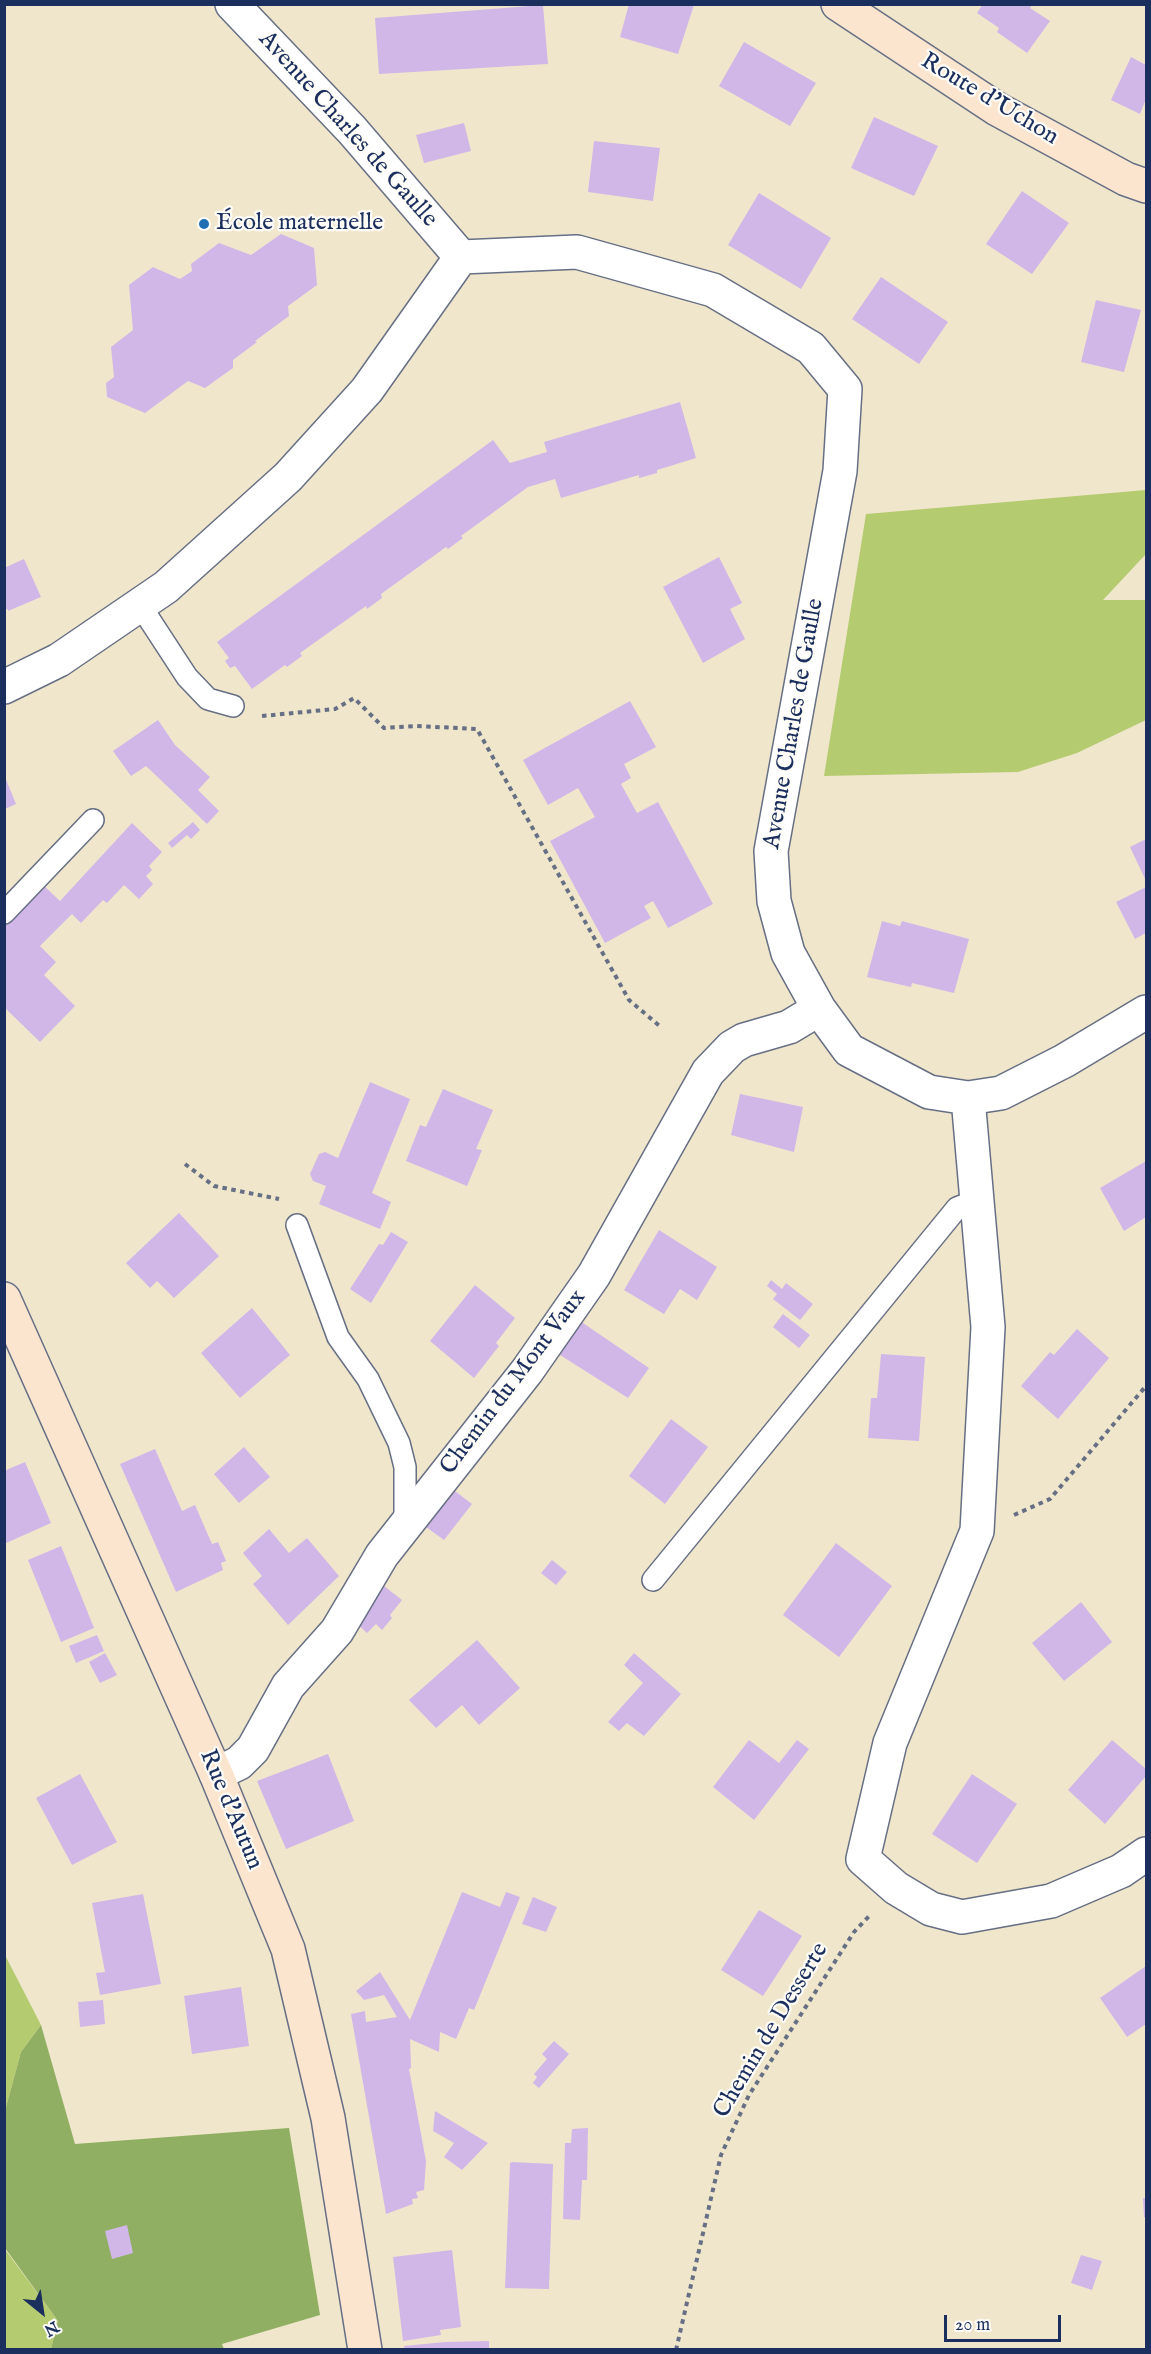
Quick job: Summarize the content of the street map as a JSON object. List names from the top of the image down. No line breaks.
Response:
{"streets":{"main road":["Route d'Uchon","Rue d'Autun"],"street":["Avenue Charles de Gaulle","Chemin du Mont Vaux"],"path":["Chemin de Desserte"]},"crossings":[["Avenue Charles de Gaulle","Chemin du Mont Vaux"],["Chemin du Mont Vaux","Rue d'Autun"]],"places":["École maternelle"],"scale_bar":"20 m","north":"bottom right"}
